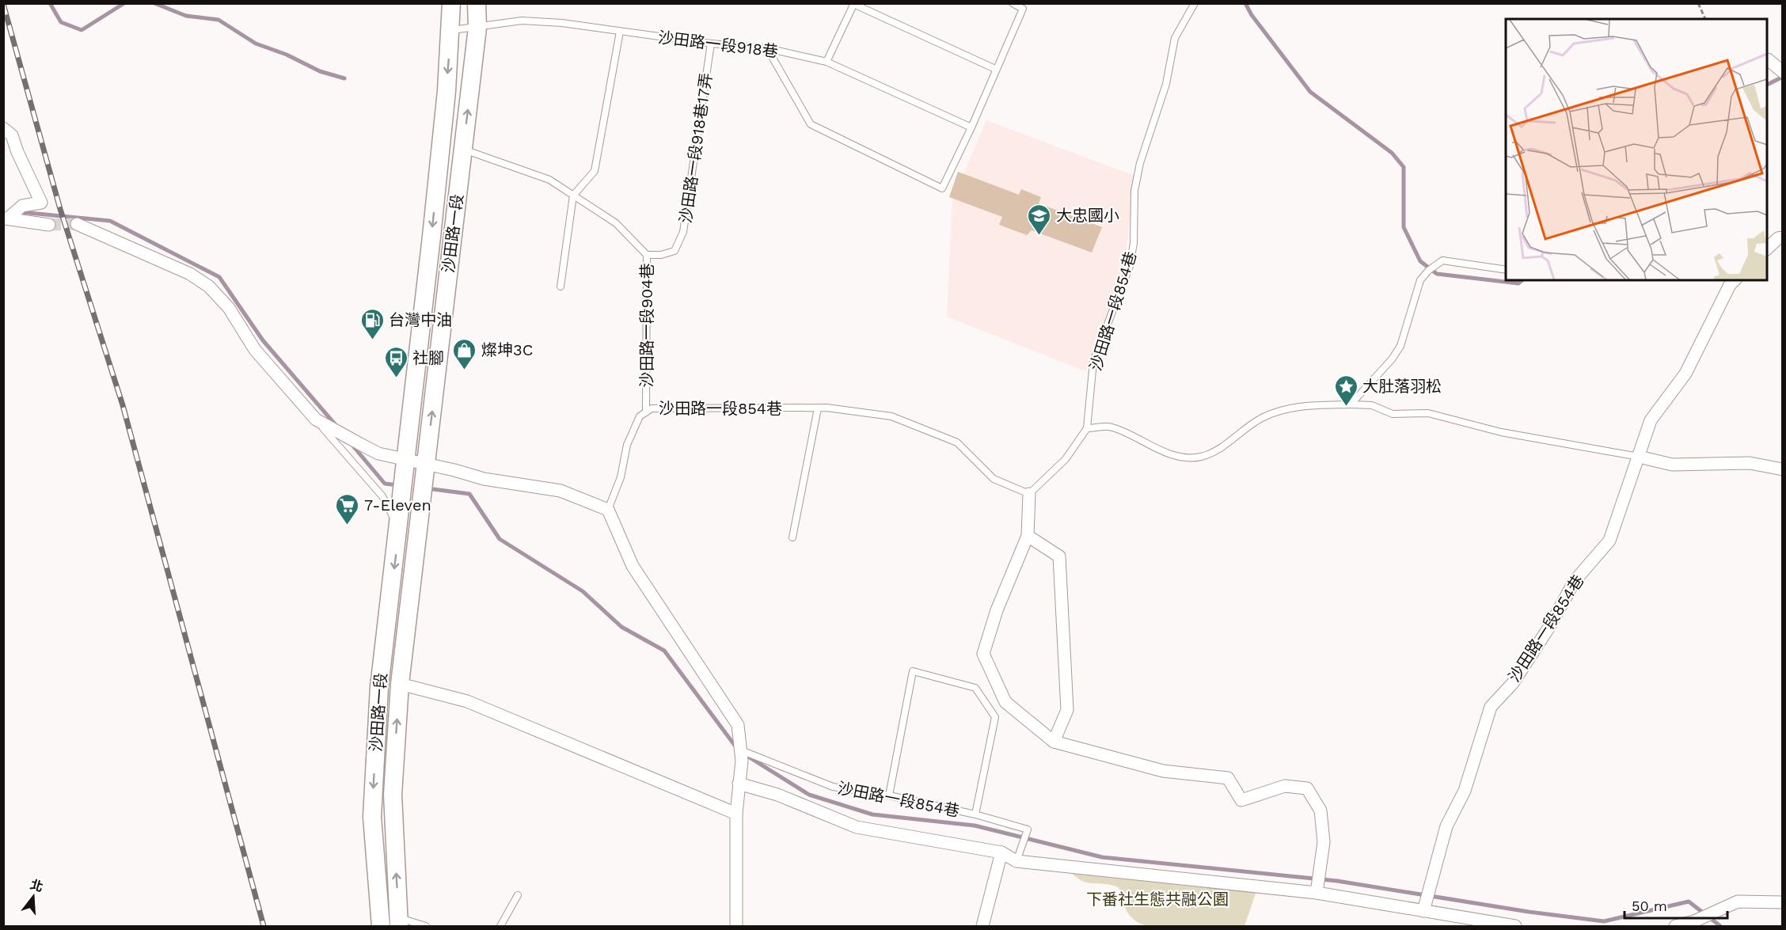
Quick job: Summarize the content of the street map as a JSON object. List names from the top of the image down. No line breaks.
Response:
{"streets":{"main road":["沙田路一段"],"street":["沙田路一段854巷"],"lane":["沙田路一段918巷","沙田路一段918巷17弄","沙田路一段904巷"]},"crossings":[["沙田路一段918巷","沙田路一段918巷17弄"],["沙田路一段918巷","沙田路一段"],["沙田路一段918巷17弄","沙田路一段904巷"],["沙田路一段","沙田路一段904巷"],["沙田路一段854巷","沙田路一段904巷"]],"parks":["下番社生態共融公園"],"places":{"school or university":["大忠國小"],"fuel station":["台灣中油"],"shop":["燦坤3C"],"bus stop":["社腳"],"place":["大肚落羽松"],"supermarket":["7-Eleven"]},"scale_bar":"50 m","north":"top"}
